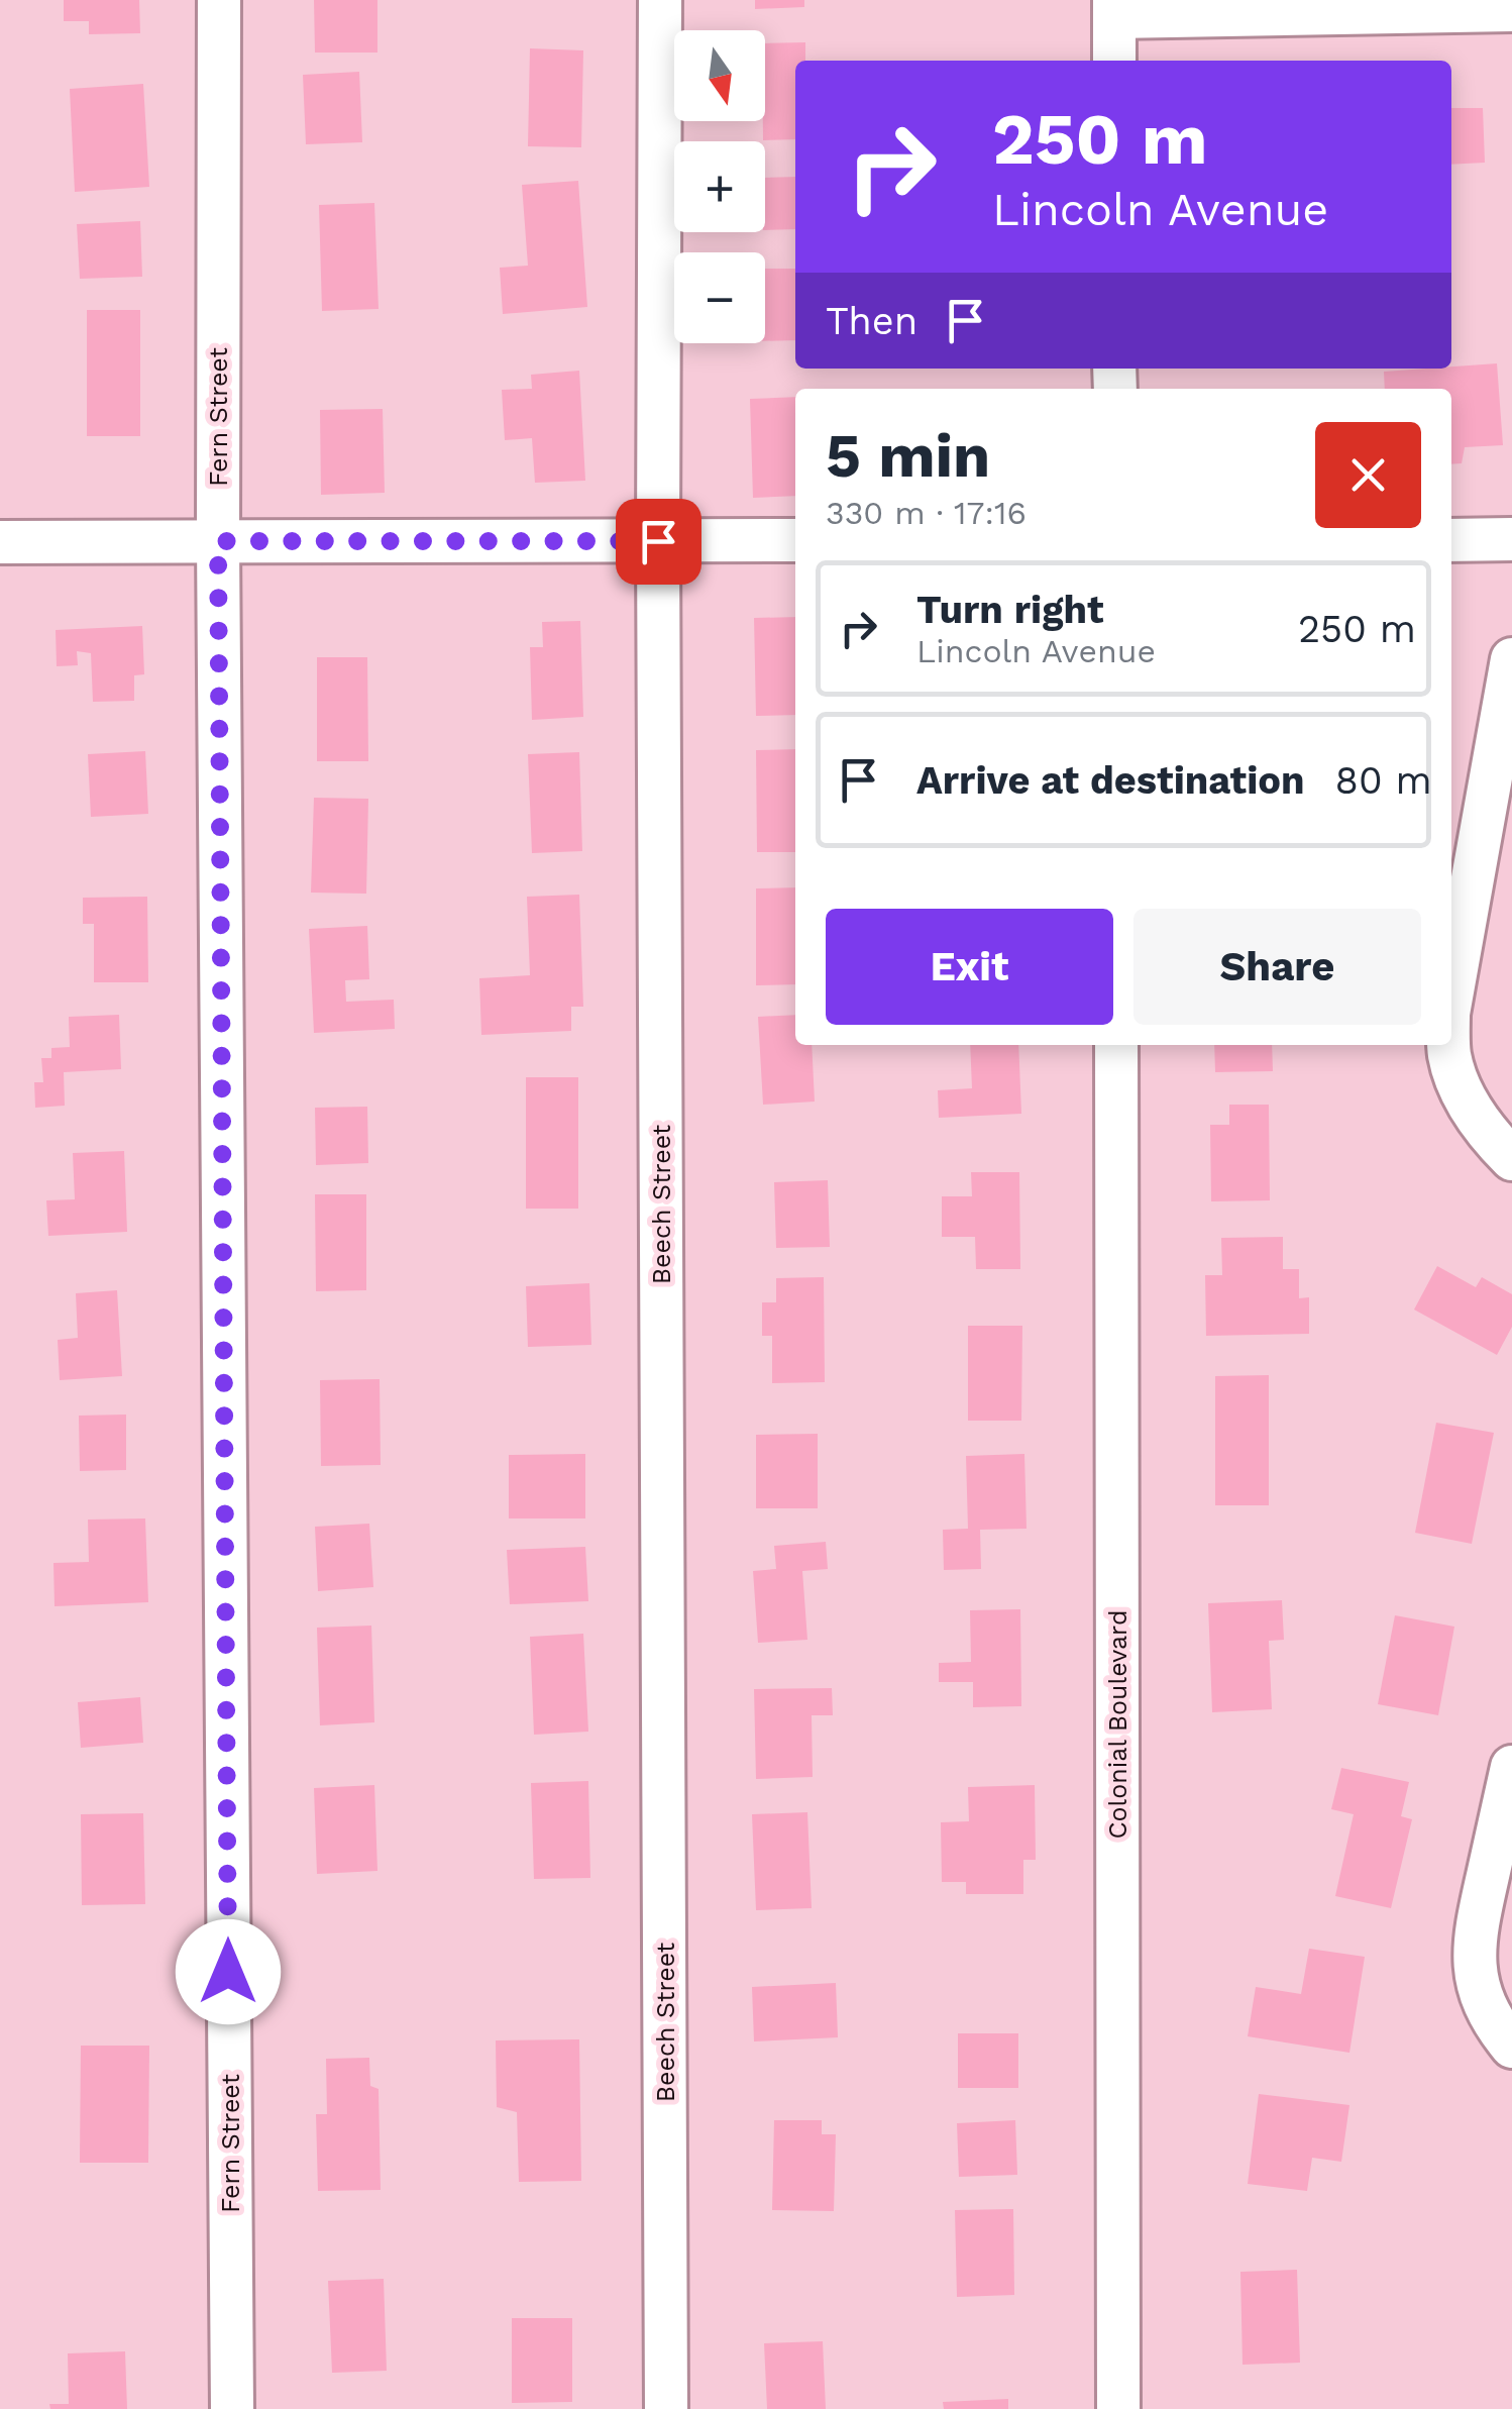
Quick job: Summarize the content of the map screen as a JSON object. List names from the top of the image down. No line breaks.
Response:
{"streets":{"street":["Fern Street","Beech Street","Colonial Boulevard"]},"north":"bottom","page":{"map_buttons":["+","−"],"turn":["250 m","Lincoln Avenue"],"then":"Then","heading":["5 min","330 m · 17:16"],"list":[{"name":"Turn right","note":"Lincoln Avenue","value":"250 m"},{"name":"Arrive at destination","value":"80 m"}],"buttons":["Exit","Share"]}}
